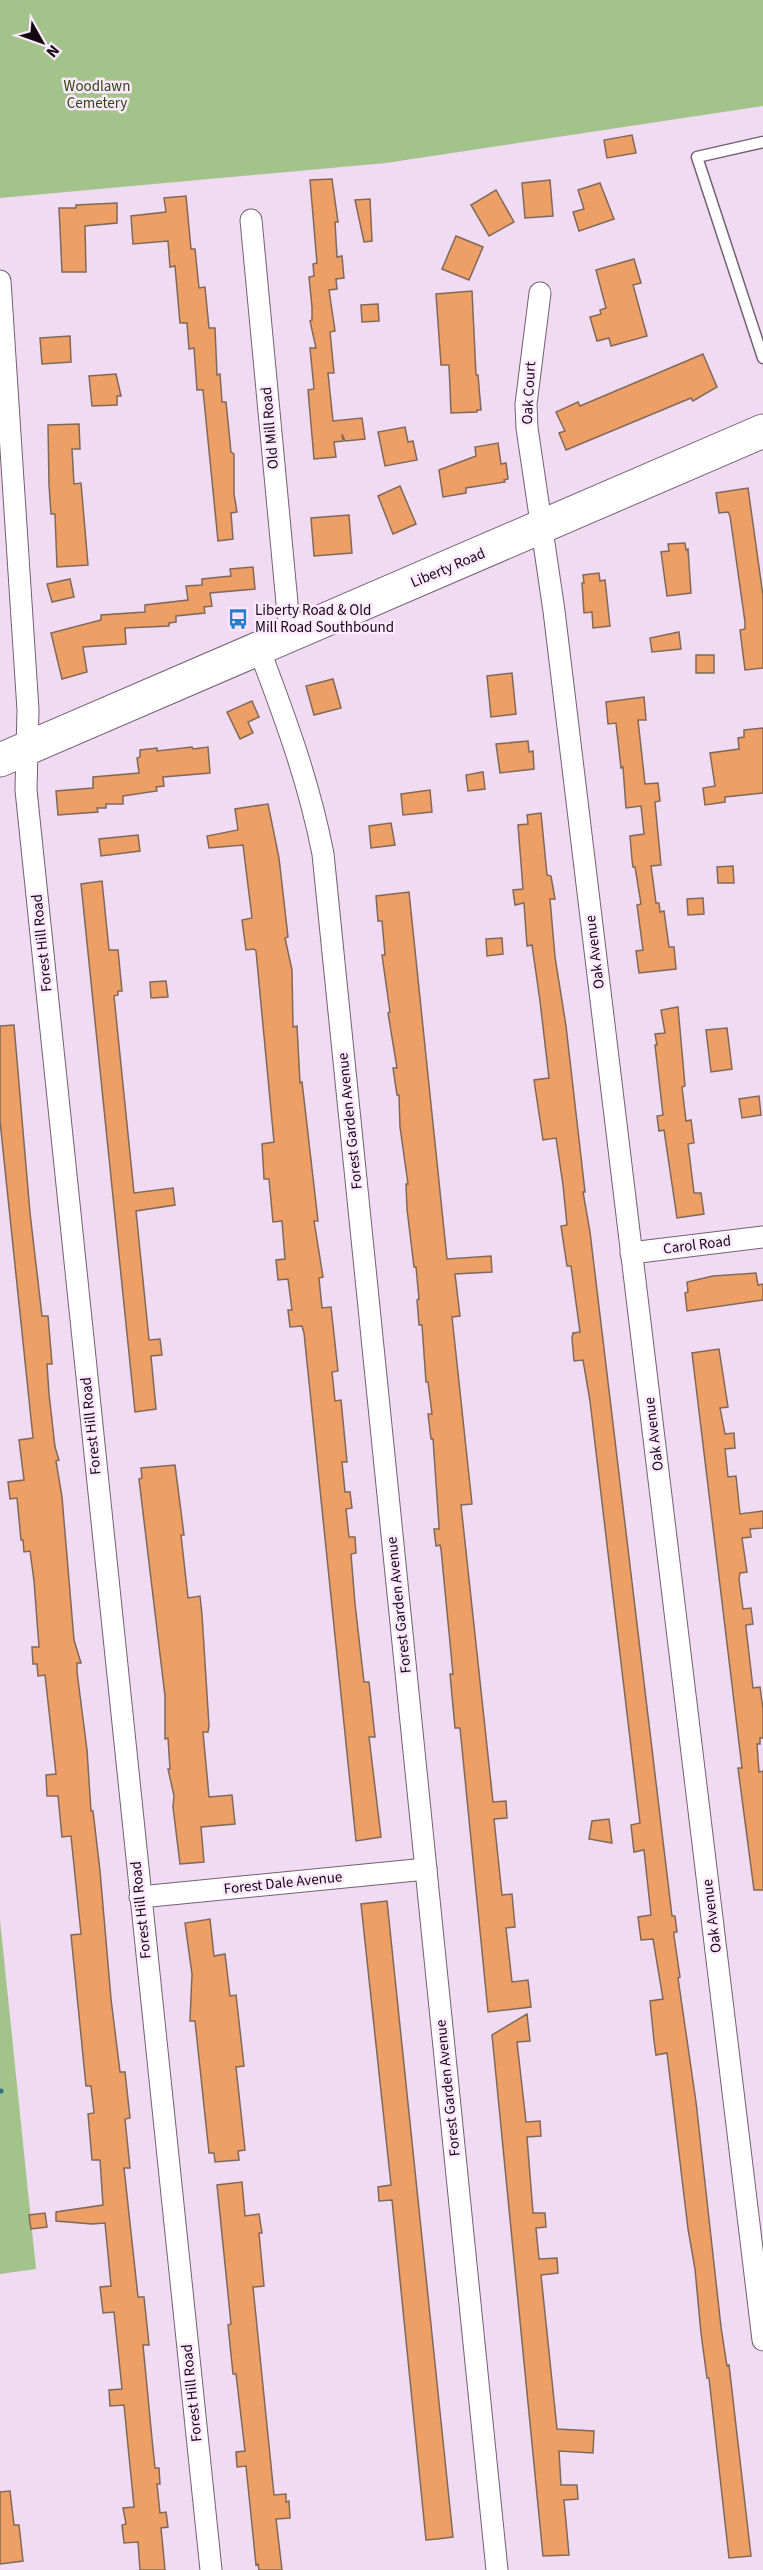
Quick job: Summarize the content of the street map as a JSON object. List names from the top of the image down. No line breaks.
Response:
{"streets":{"main road":["Liberty Road"],"street":["Oak Court","Old Mill Road","Forest Hill Road","Oak Avenue","Forest Garden Avenue","Carol Road","Forest Dale Avenue"]},"crossings":[["Oak Court","Liberty Road"],["Oak Court","Oak Avenue"],["Old Mill Road","Liberty Road"],["Liberty Road","Forest Hill Road"],["Liberty Road","Oak Avenue"],["Liberty Road","Forest Garden Avenue"],["Forest Hill Road","Forest Dale Avenue"],["Oak Avenue","Carol Road"],["Forest Garden Avenue","Forest Dale Avenue"]],"parks":["Woodlawn Cemetery"],"places":{"bus stop":["Liberty Road & Old Mill Road Southbound"]},"north":"bottom right"}
